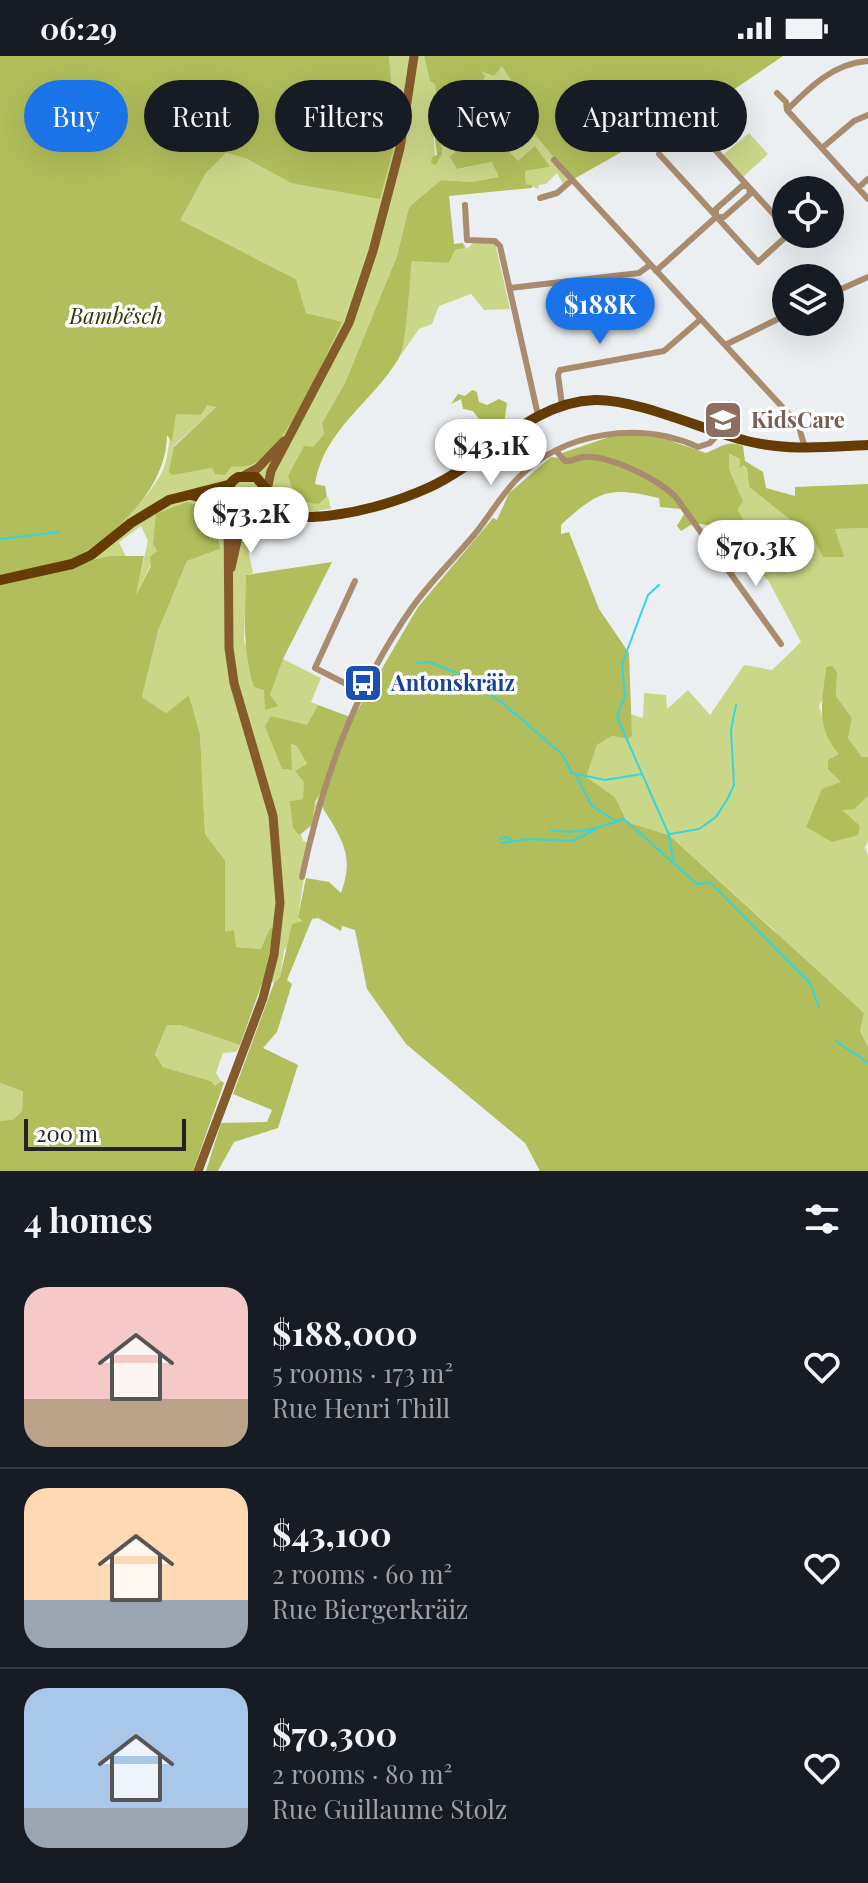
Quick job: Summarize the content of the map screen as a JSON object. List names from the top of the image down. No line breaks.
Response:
{"parks":["Bambësch"],"places":{"school or university":["KidsCare"],"bus stop":["Antonskräiz"]},"scale_bar":"200 m","page":{"status":"06:29","chip":["Buy","Rent","Filters","New","Apartment"],"price":["$188K","$43.1K","$73.2K","$70.3K"],"scale":"200 m","heading":"4 homes","list":[{"name":"$188,000","note":"5 rooms · 173 m² · Rue Henri Thill"},{"name":"$43,100","note":"2 rooms · 60 m² · Rue Biergerkräiz"},{"name":"$70,300","note":"2 rooms · 80 m² · Rue Guillaume Stolz"}]}}
